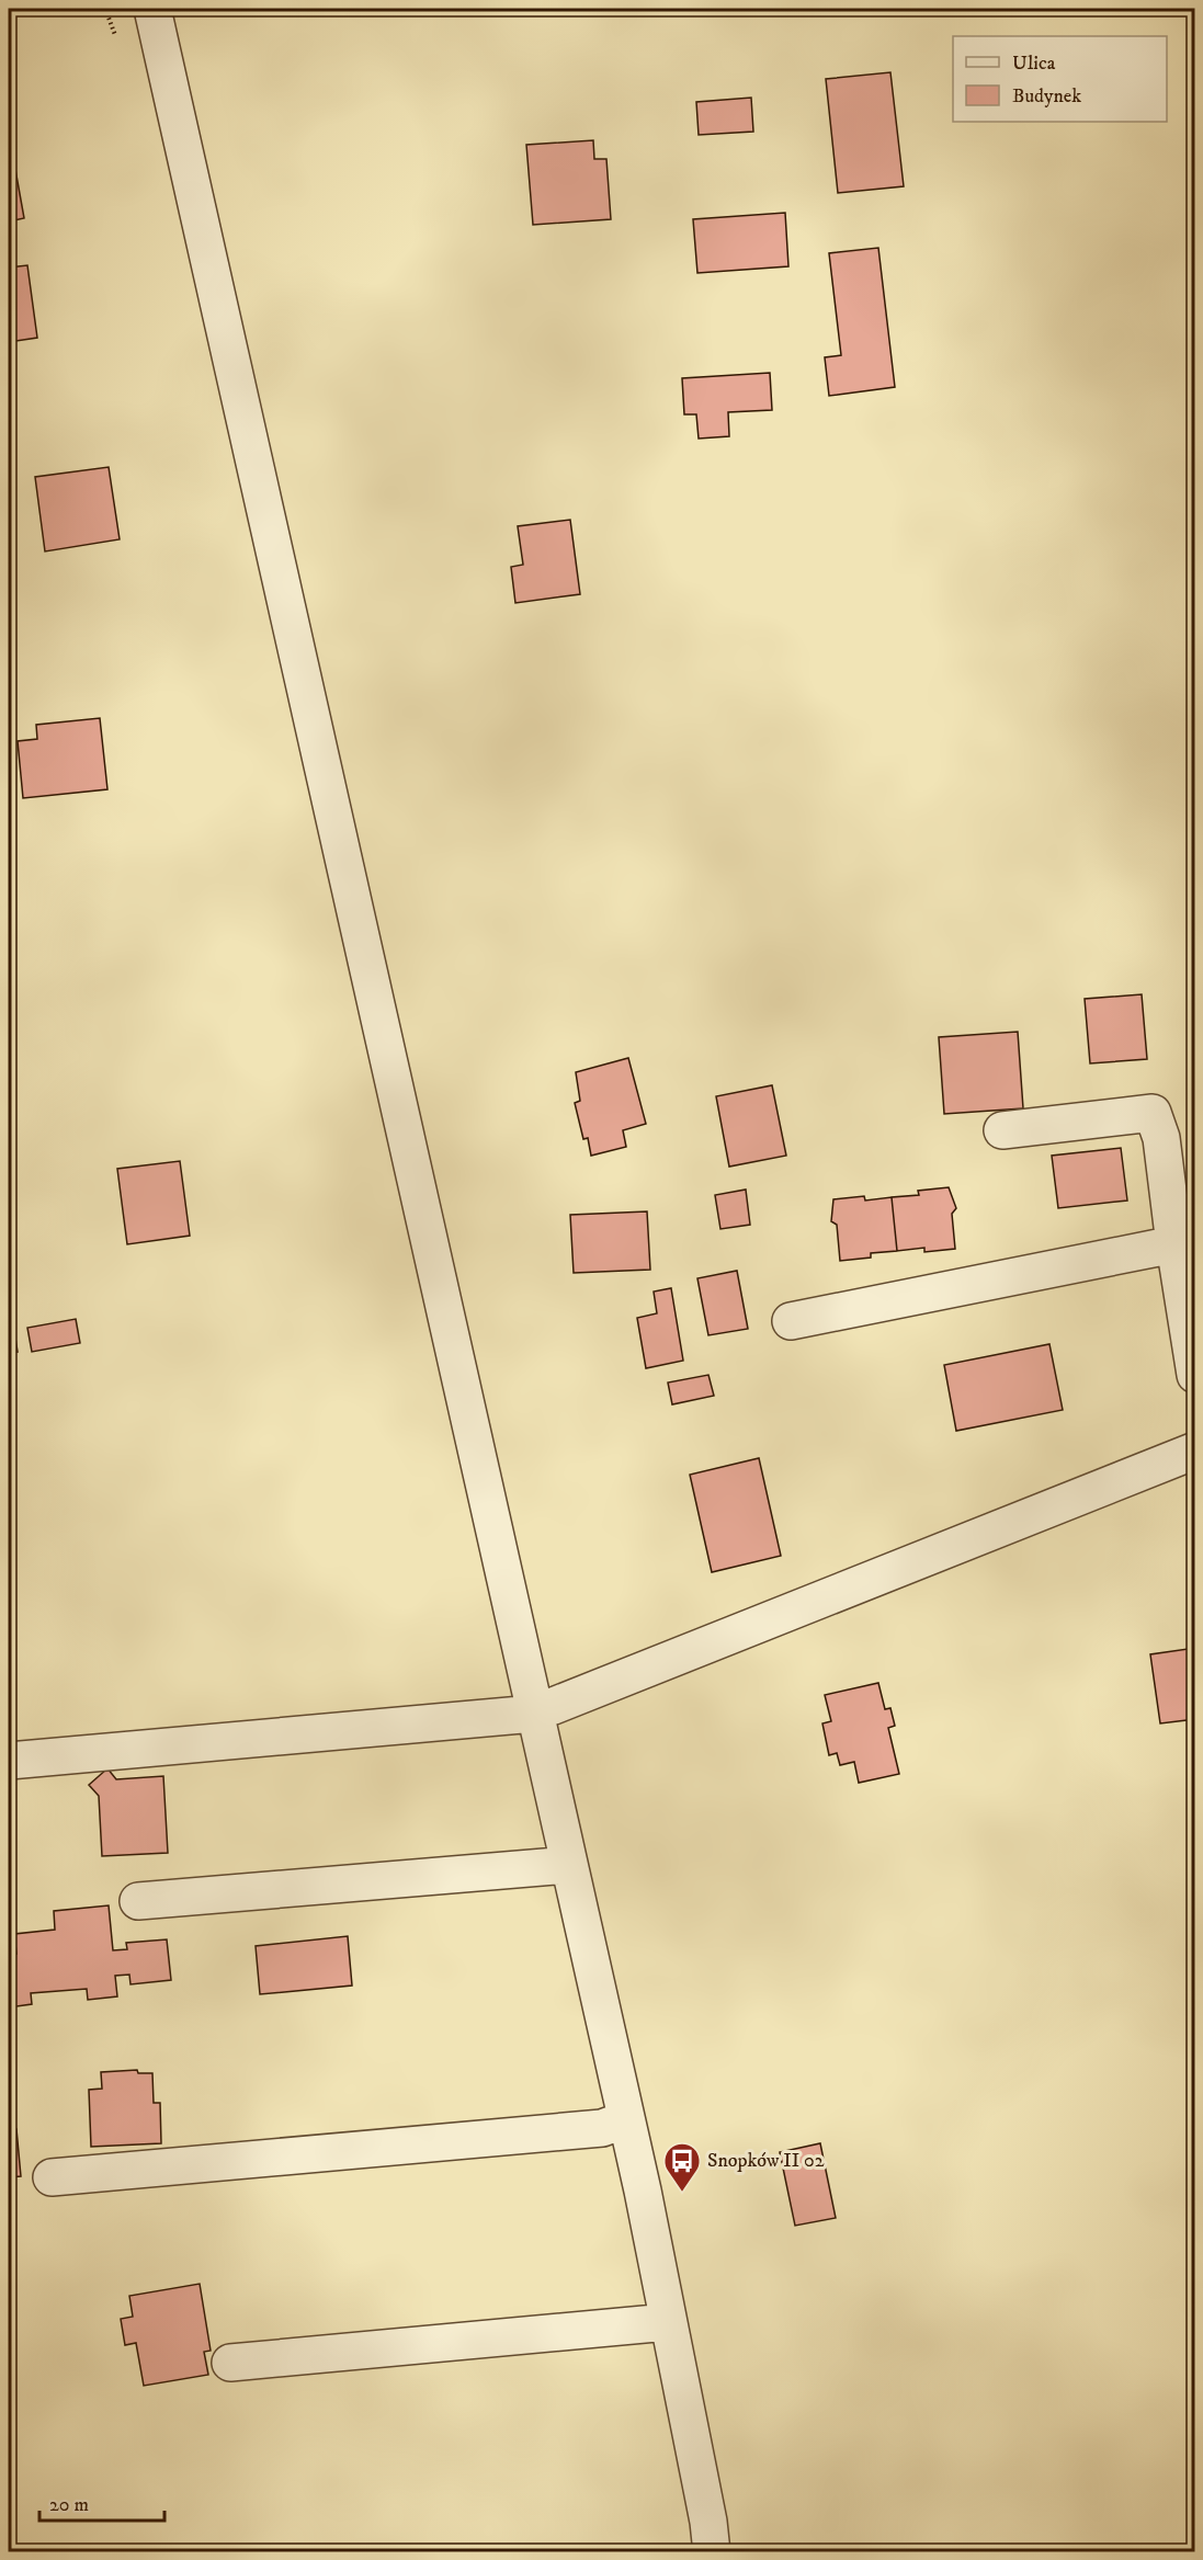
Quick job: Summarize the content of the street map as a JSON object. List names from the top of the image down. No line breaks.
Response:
{"places":{"bus stop":["Snopków II 02"]},"legend":["Ulica","Budynek"],"scale_bar":"20 m"}
